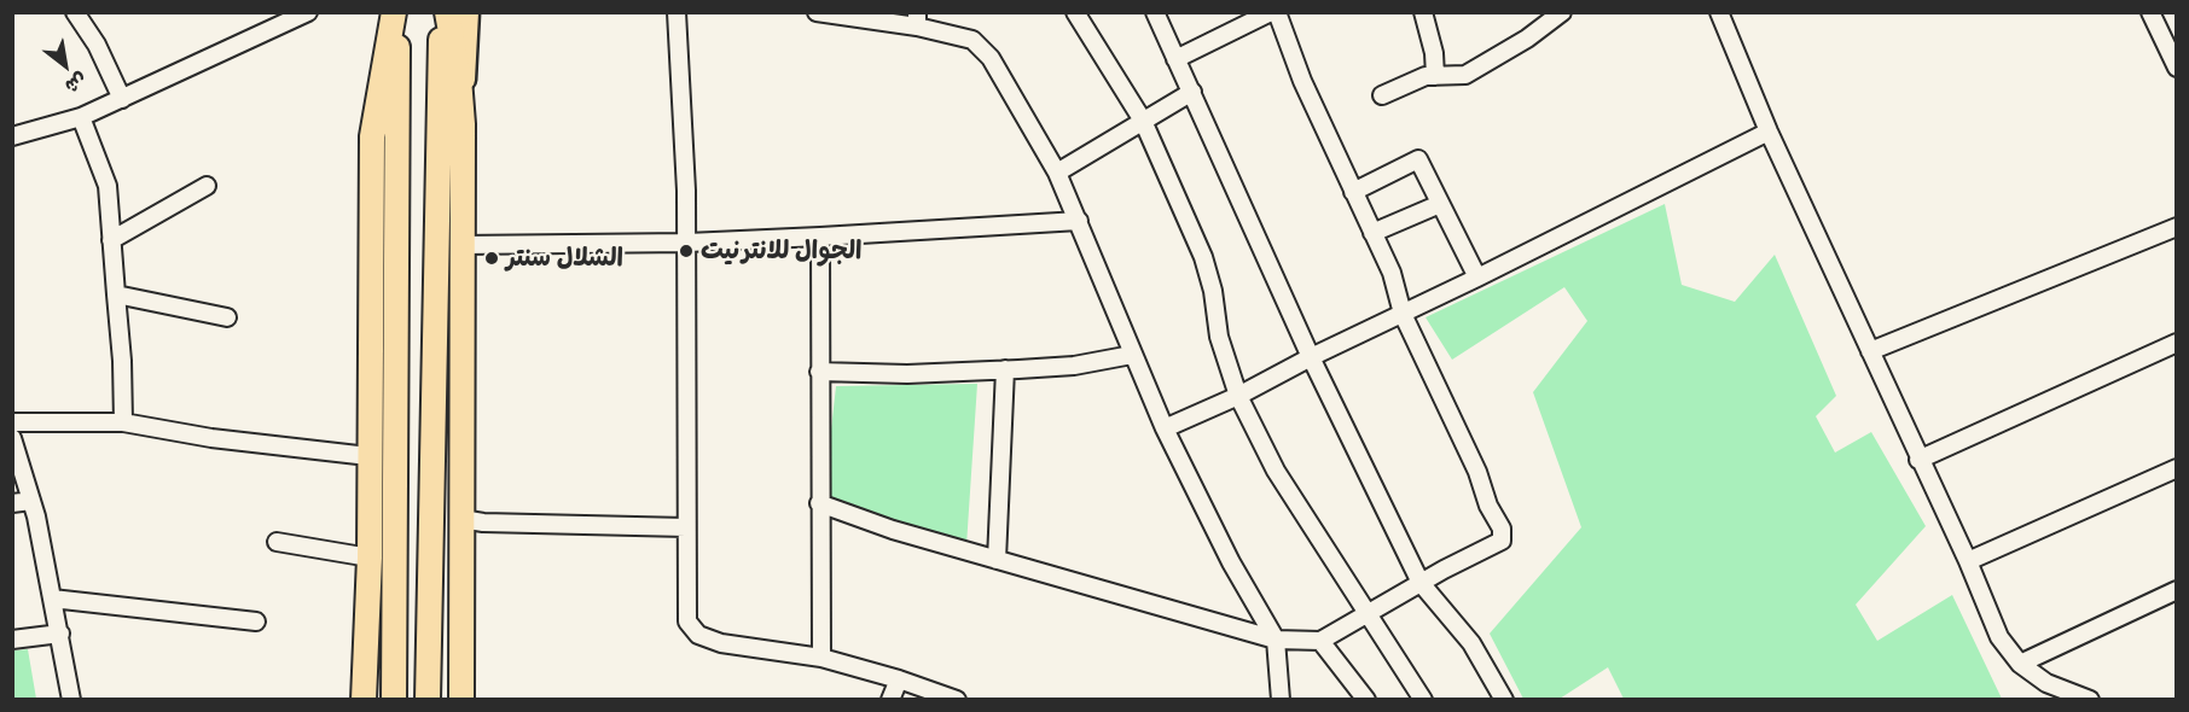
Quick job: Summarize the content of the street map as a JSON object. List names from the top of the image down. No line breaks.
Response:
{"places":["الجوال للانترنيت","الشلال سنتر"],"north":"bottom right"}
